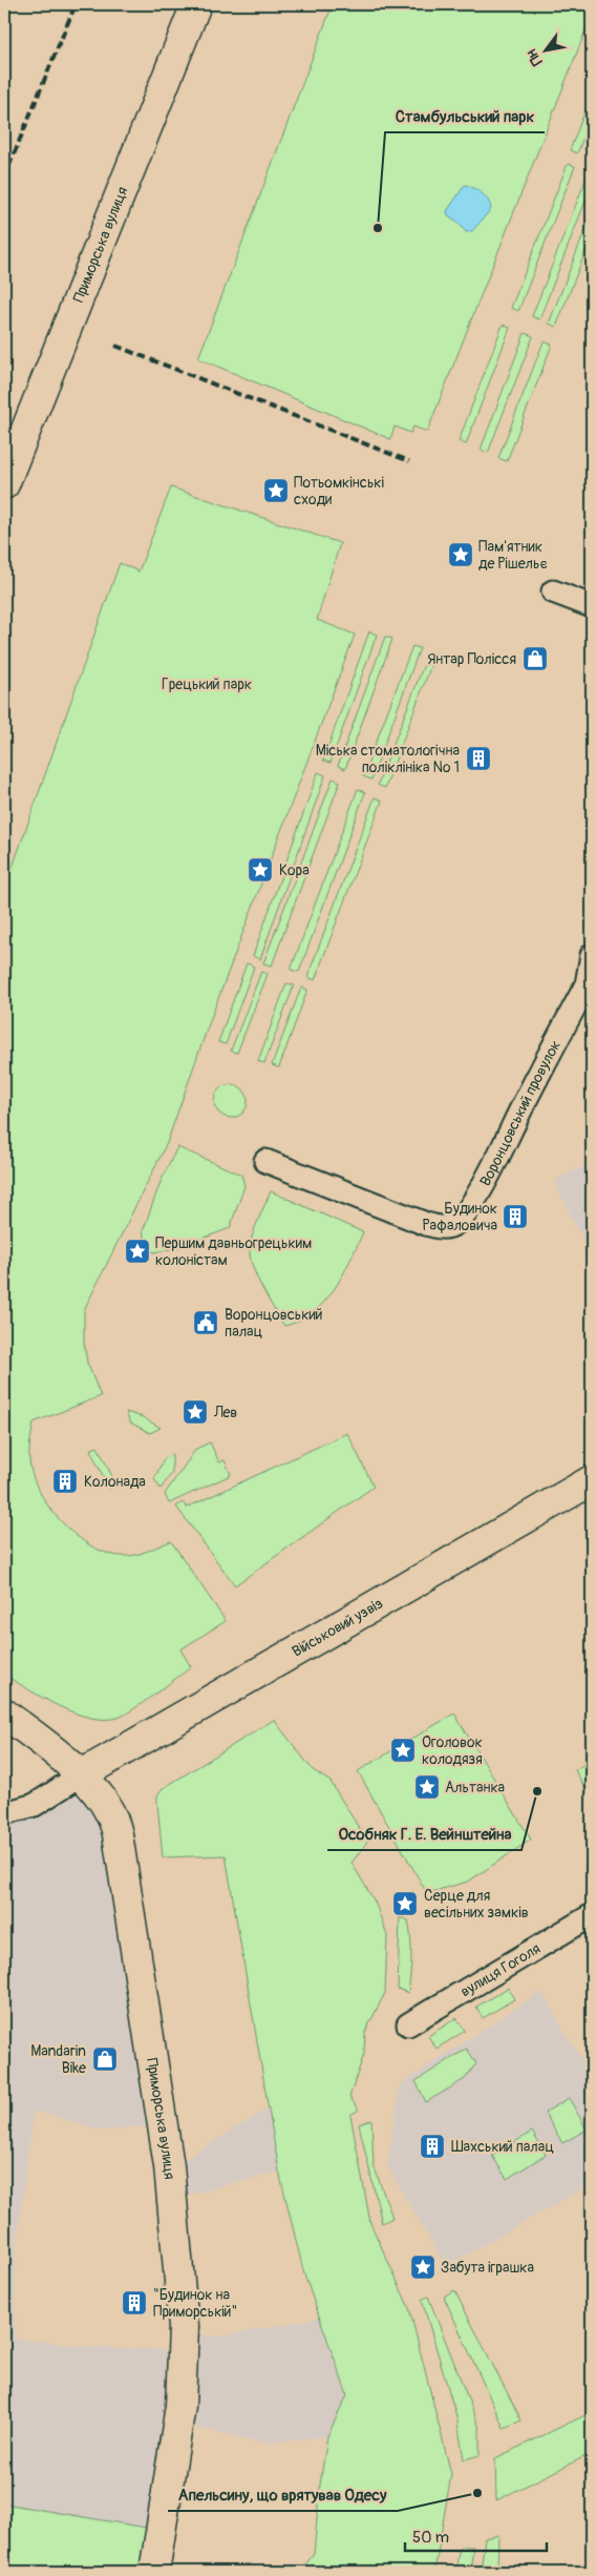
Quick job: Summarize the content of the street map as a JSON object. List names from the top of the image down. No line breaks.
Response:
{"streets":{"main road":["Приморська вулиця","Військовий узвіз"],"street":["Воронцовський провулок","вулиця Гоголя"]},"crossings":[["Приморська вулиця","Військовий узвіз"]],"parks":["Грецький парк"],"places":{"other":["Стамбульський парк","Особняк Г. Е. Вейнштейна","Апельсину, що врятував Одесу"],"place":["Потьомкінські сходи","Пам'ятник де Рішельє","Кора","Першим давньогрецьким колоністам","Лев","Оголовок колодязя","Альтанка","Серце для весільних замків","Забута іграшка"],"shop":["Янтар Полісся","Mandarin Bike"],"building":["Міська стоматологічна поліклініка № 1","Будинок Рафаловича","Колонада","Шахський палац","\"Будинок на Приморській\""],"public building":["Воронцовський палац"]},"scale_bar":"50 m","north":"bottom left"}
